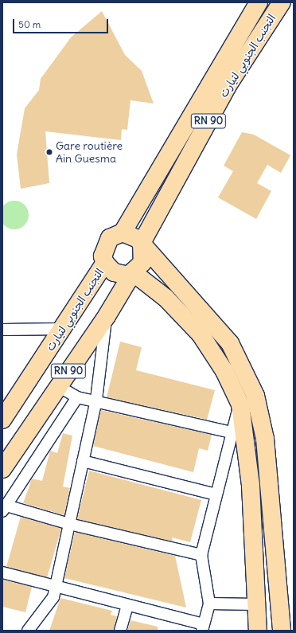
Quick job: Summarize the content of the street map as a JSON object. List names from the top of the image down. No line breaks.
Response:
{"streets":{"highway":["التجنب الجنوبي لتيارت","RN 90"]},"crossings":[["التجنب الجنوبي لتيارت","RN 90"]],"places":["Gare routière Ain Guesma"],"scale_bar":"50 m"}
